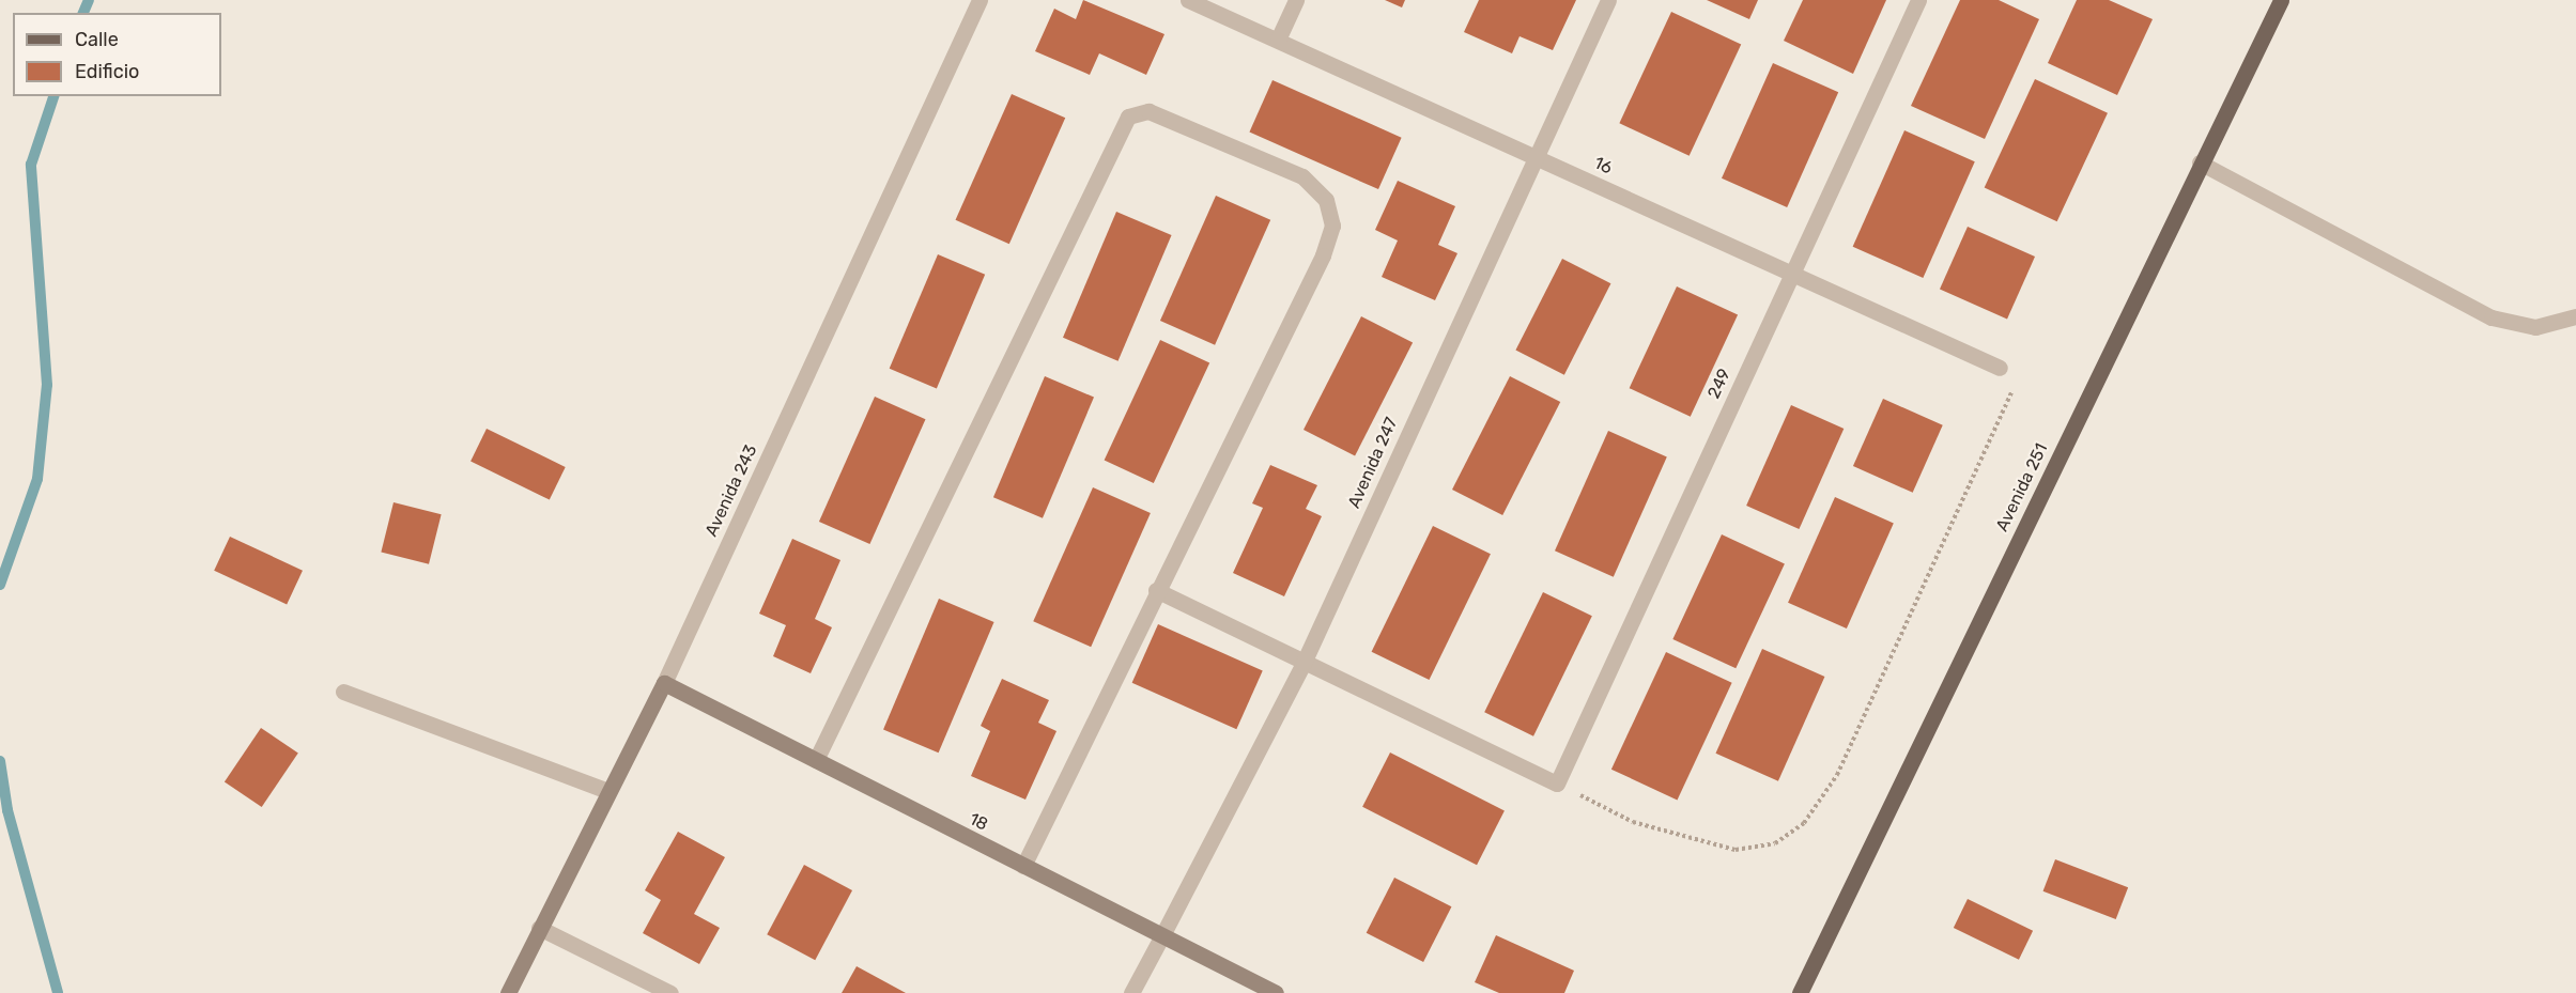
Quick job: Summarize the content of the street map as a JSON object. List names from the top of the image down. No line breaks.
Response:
{"streets":{"main road":["Avenida 251"],"street":["16","249","Avenida 247","Avenida 243","18"]},"crossings":[["16","249"],["16","Avenida 247"],["Avenida 247","18"],["Avenida 243","18"]],"legend":["Calle","Edificio"]}
